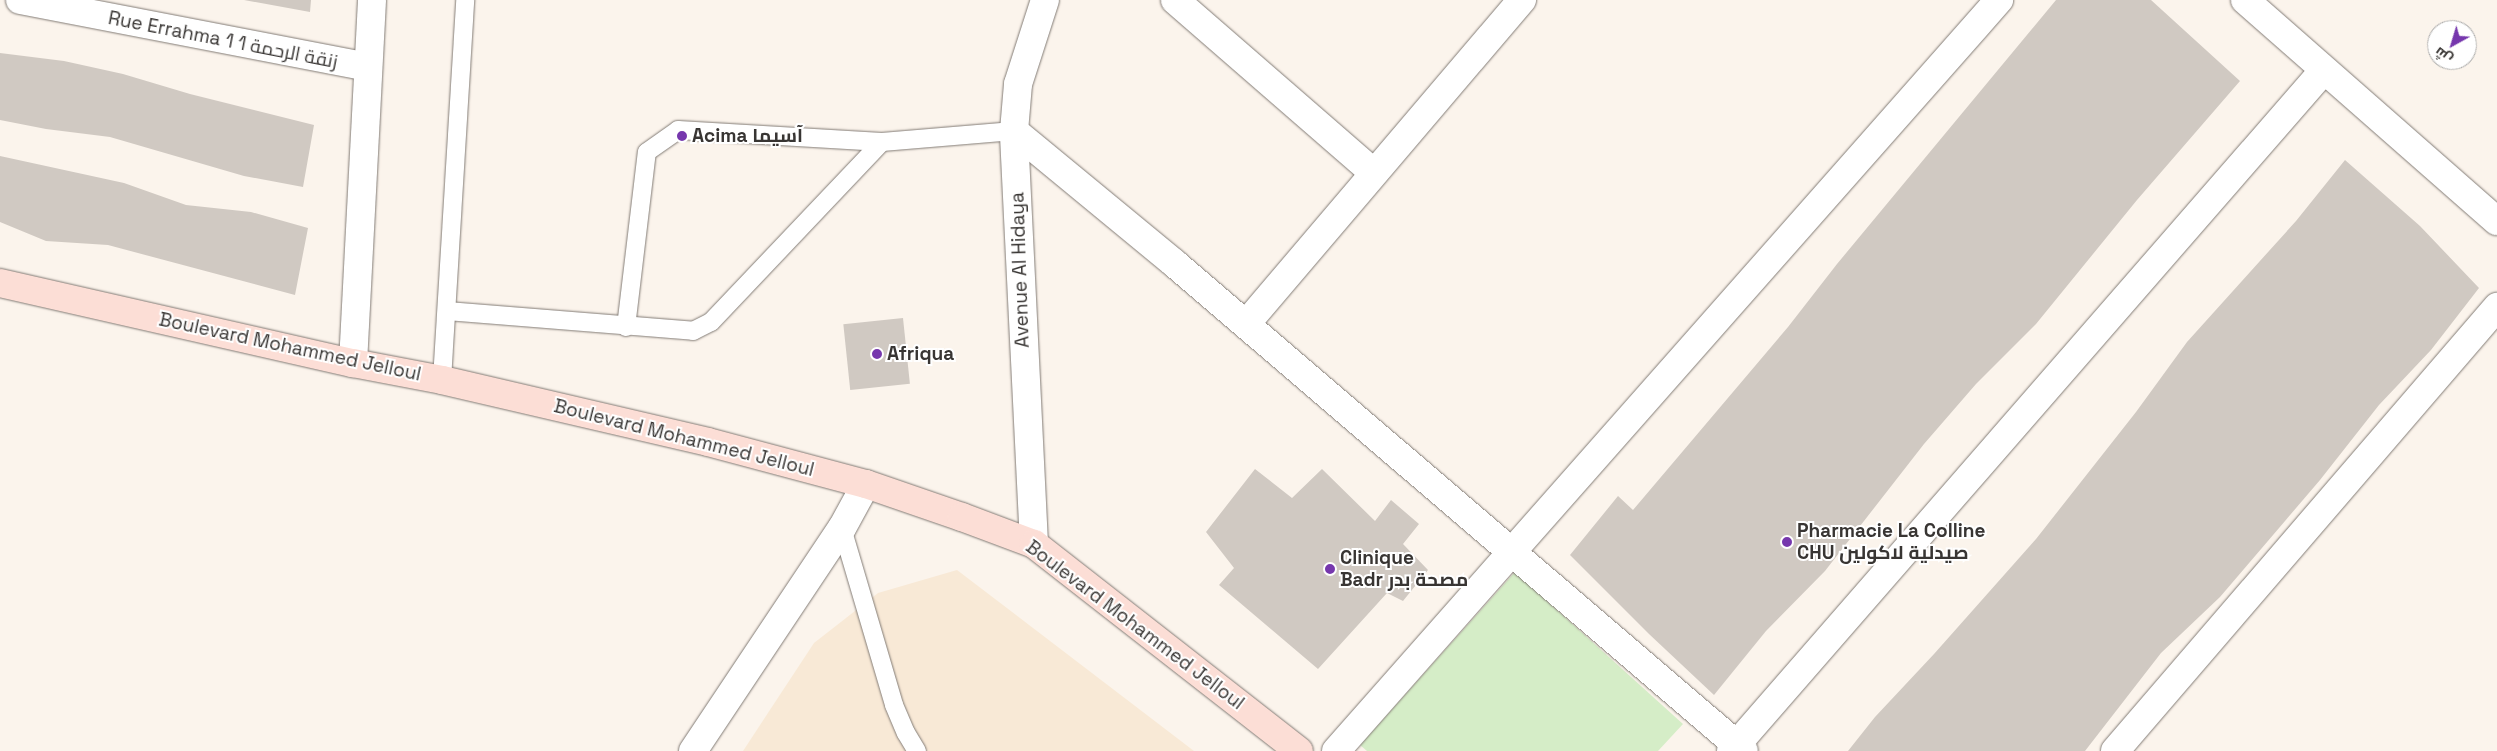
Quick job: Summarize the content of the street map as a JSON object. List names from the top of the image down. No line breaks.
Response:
{"streets":{"street":["Rue Errahma 1 زنقة الرحمة 1","Avenue Al Hidaya","Boulevard Mohammed Jelloul"]},"crossings":[["Avenue Al Hidaya","Boulevard Mohammed Jelloul"]],"places":["Acima آسيما","Afriqua","Pharmacie La Colline CHU صيدلية لاكولين","Clinique Badr مصحة بدر"],"north":"bottom left"}
